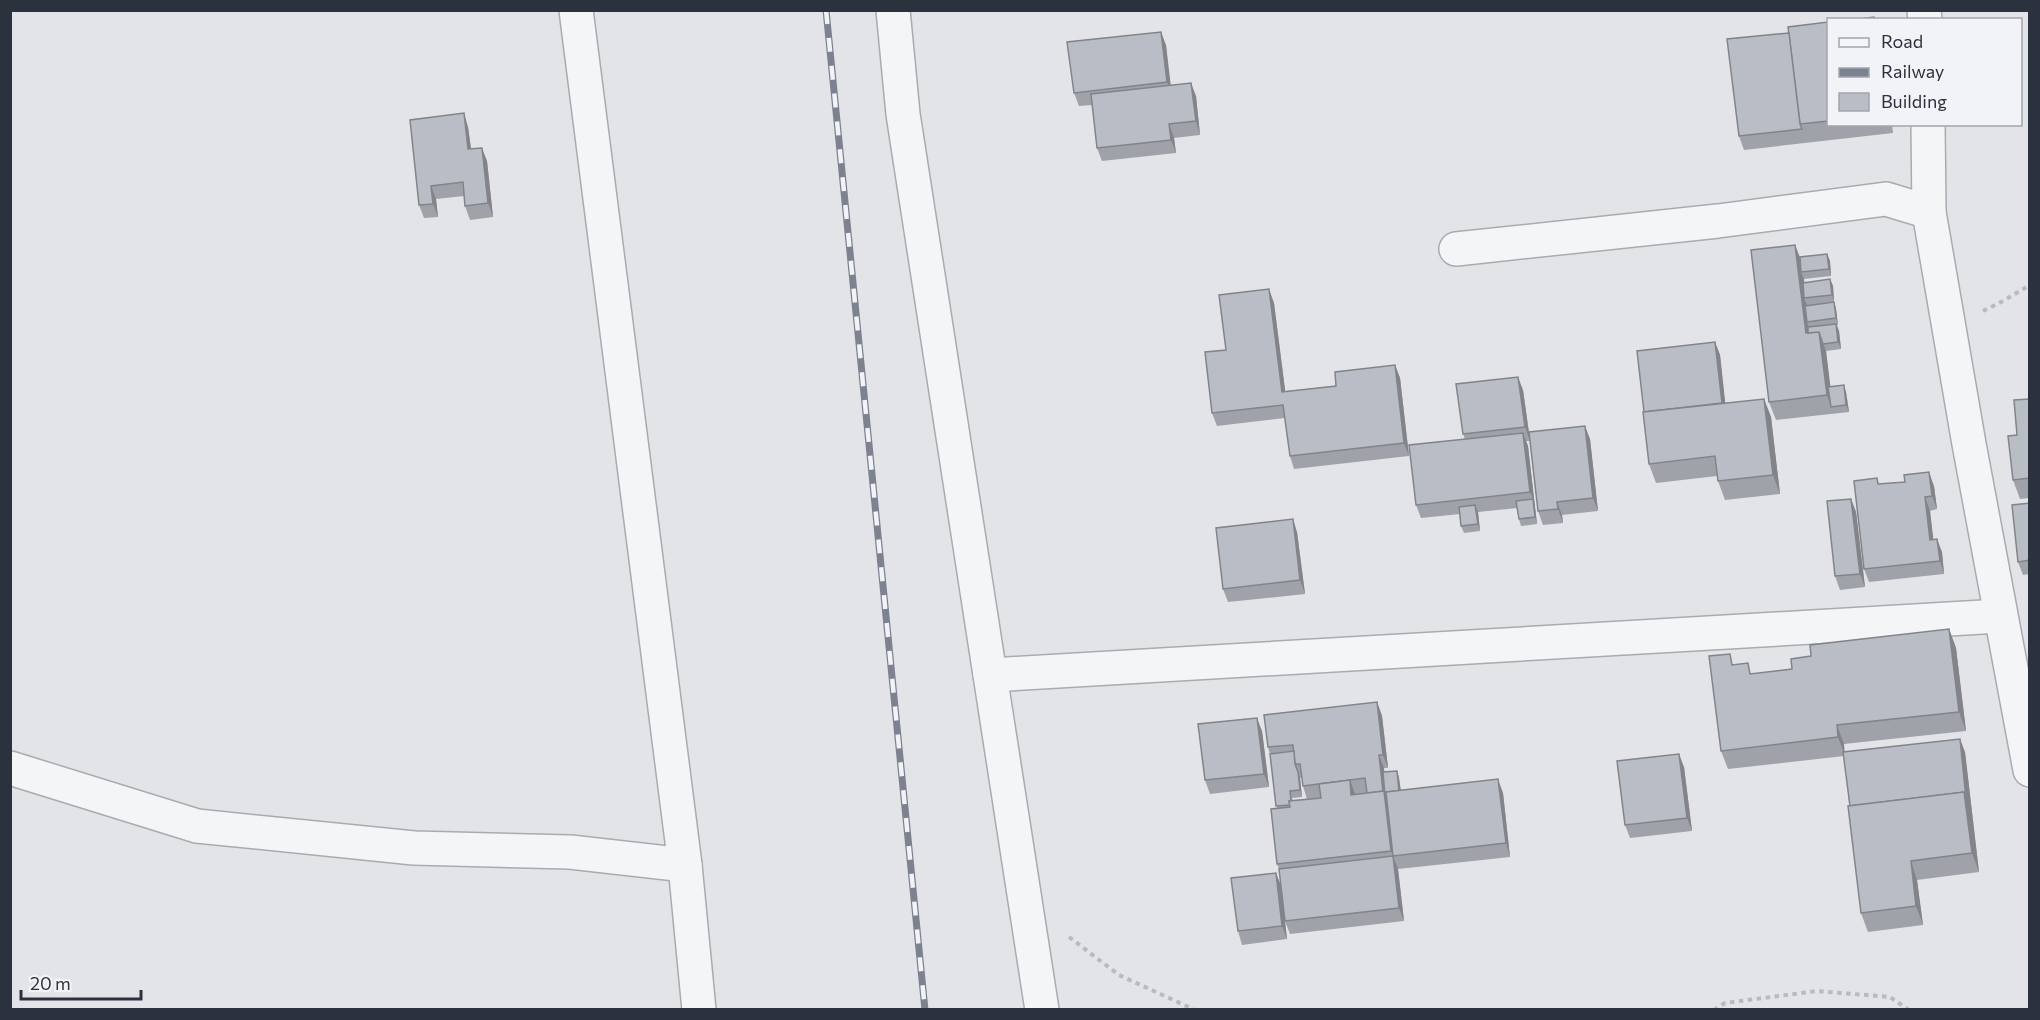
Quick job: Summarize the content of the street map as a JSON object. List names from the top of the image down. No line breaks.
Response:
{"legend":["Road","Railway","Building"],"scale_bar":"20 m"}
